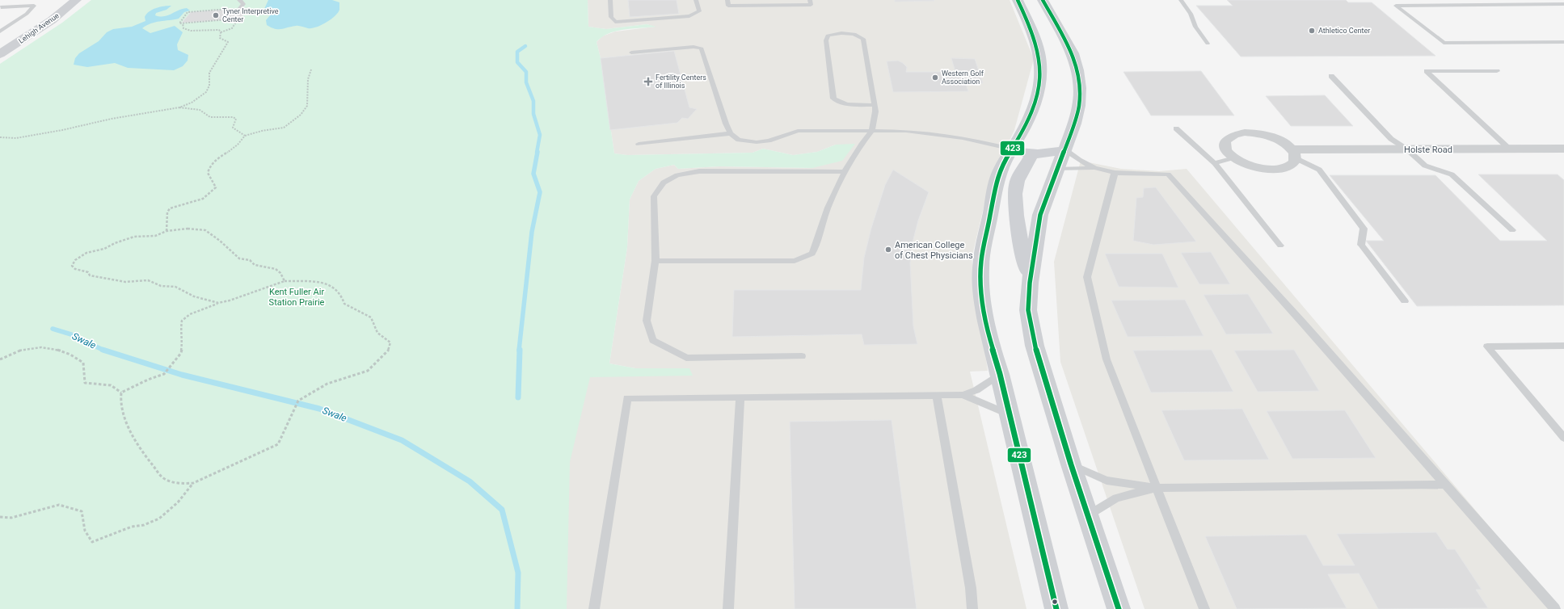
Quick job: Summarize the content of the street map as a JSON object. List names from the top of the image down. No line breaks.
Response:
{"streets":{"main road":["Lehigh Avenue"],"street":["Holste Road"]},"water":["Swale"],"parks":["Kent Fuller Air Station Prairie"],"places":{"other":["Tyner Interpretive Center","Athletico Center","Western Golf Association","American College of Chest Physicians"],"health":["Fertility Centers of Illinois"]},"lines":["transit line 423"]}
